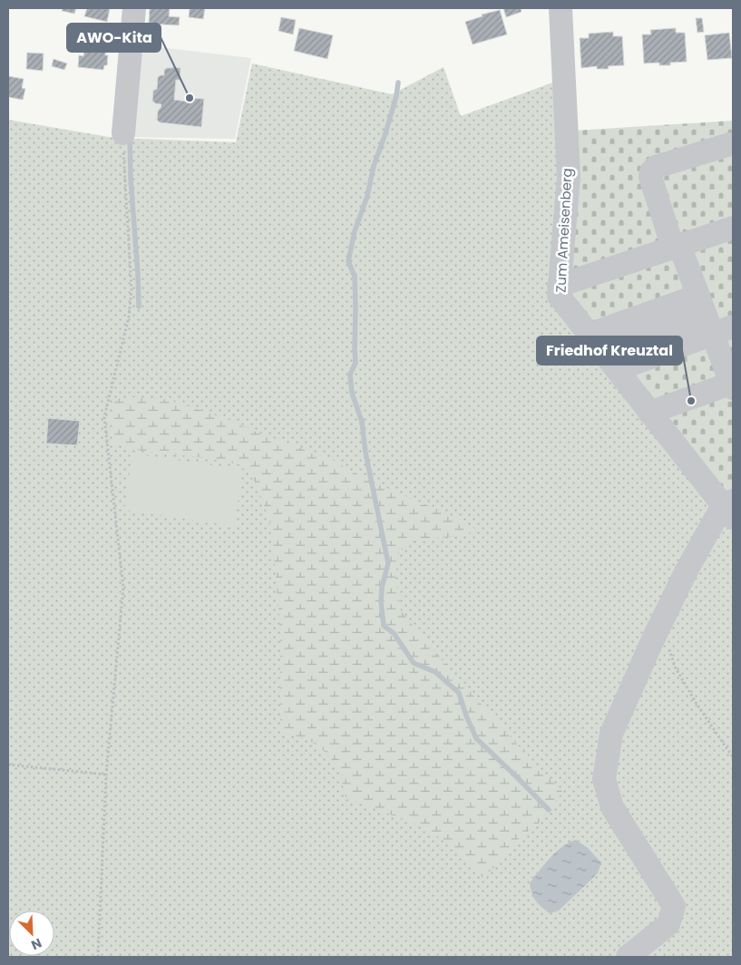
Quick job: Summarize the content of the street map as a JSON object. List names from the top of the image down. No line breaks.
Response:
{"streets":{"street":["Zum Ameisenberg"]},"places":["AWO-Kita","Friedhof Kreuztal"],"north":"bottom right"}
